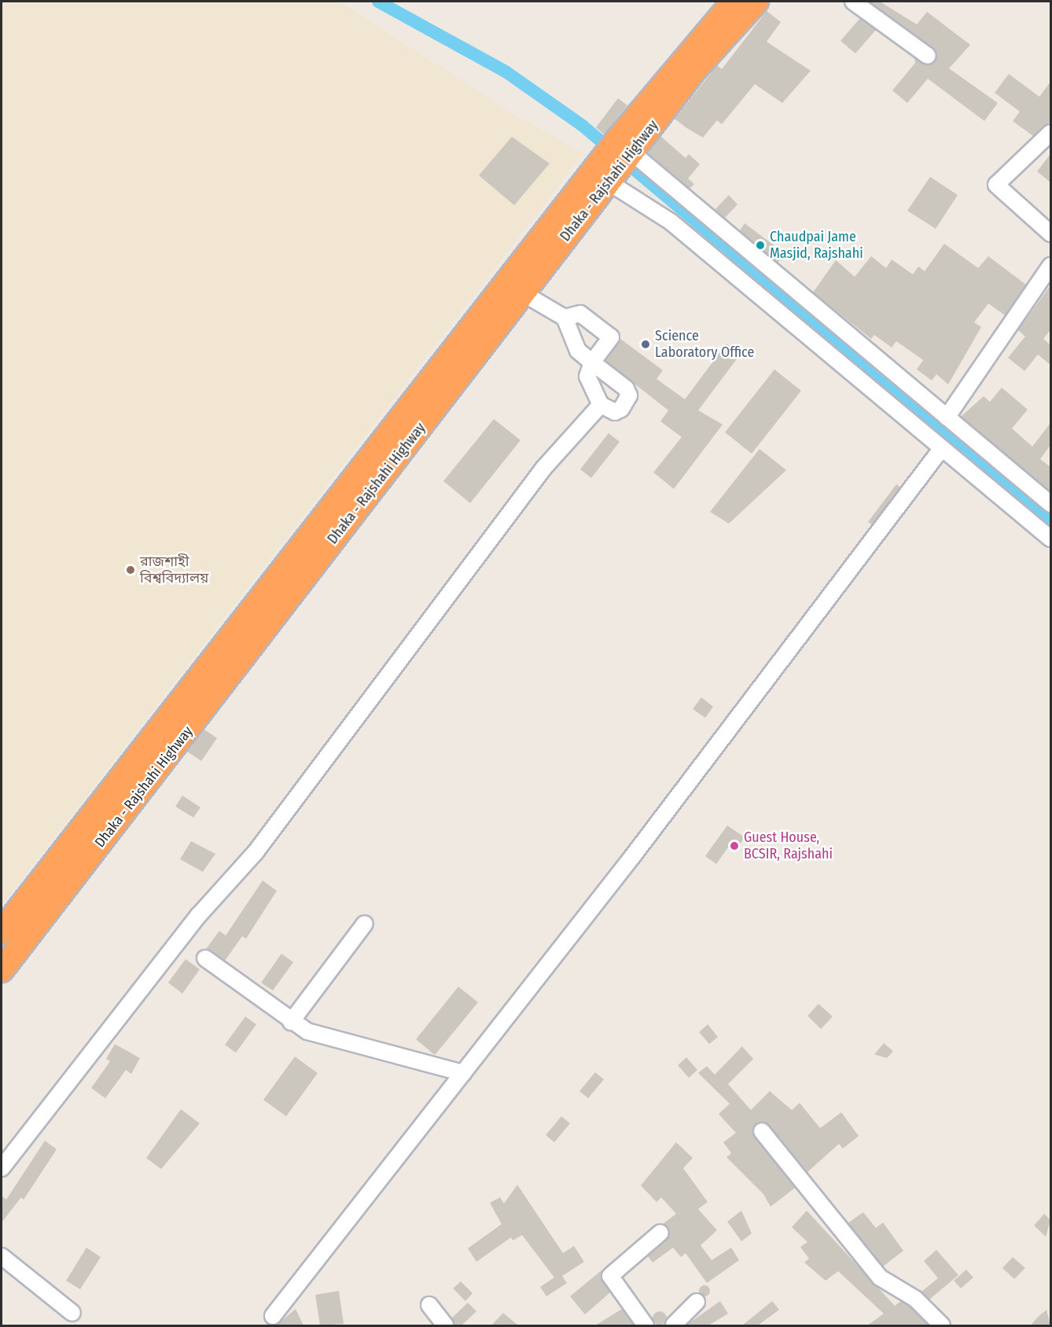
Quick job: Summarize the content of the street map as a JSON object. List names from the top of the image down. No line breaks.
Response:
{"streets":{"highway":["Dhaka - Rajshahi Highway"]},"places":["Chaudpai Jame Masjid, Rajshahi","Science Laboratory Office","রাজশাহী বিশ্ববিদ্যালয়","Guest House, BCSIR, Rajshahi"]}
